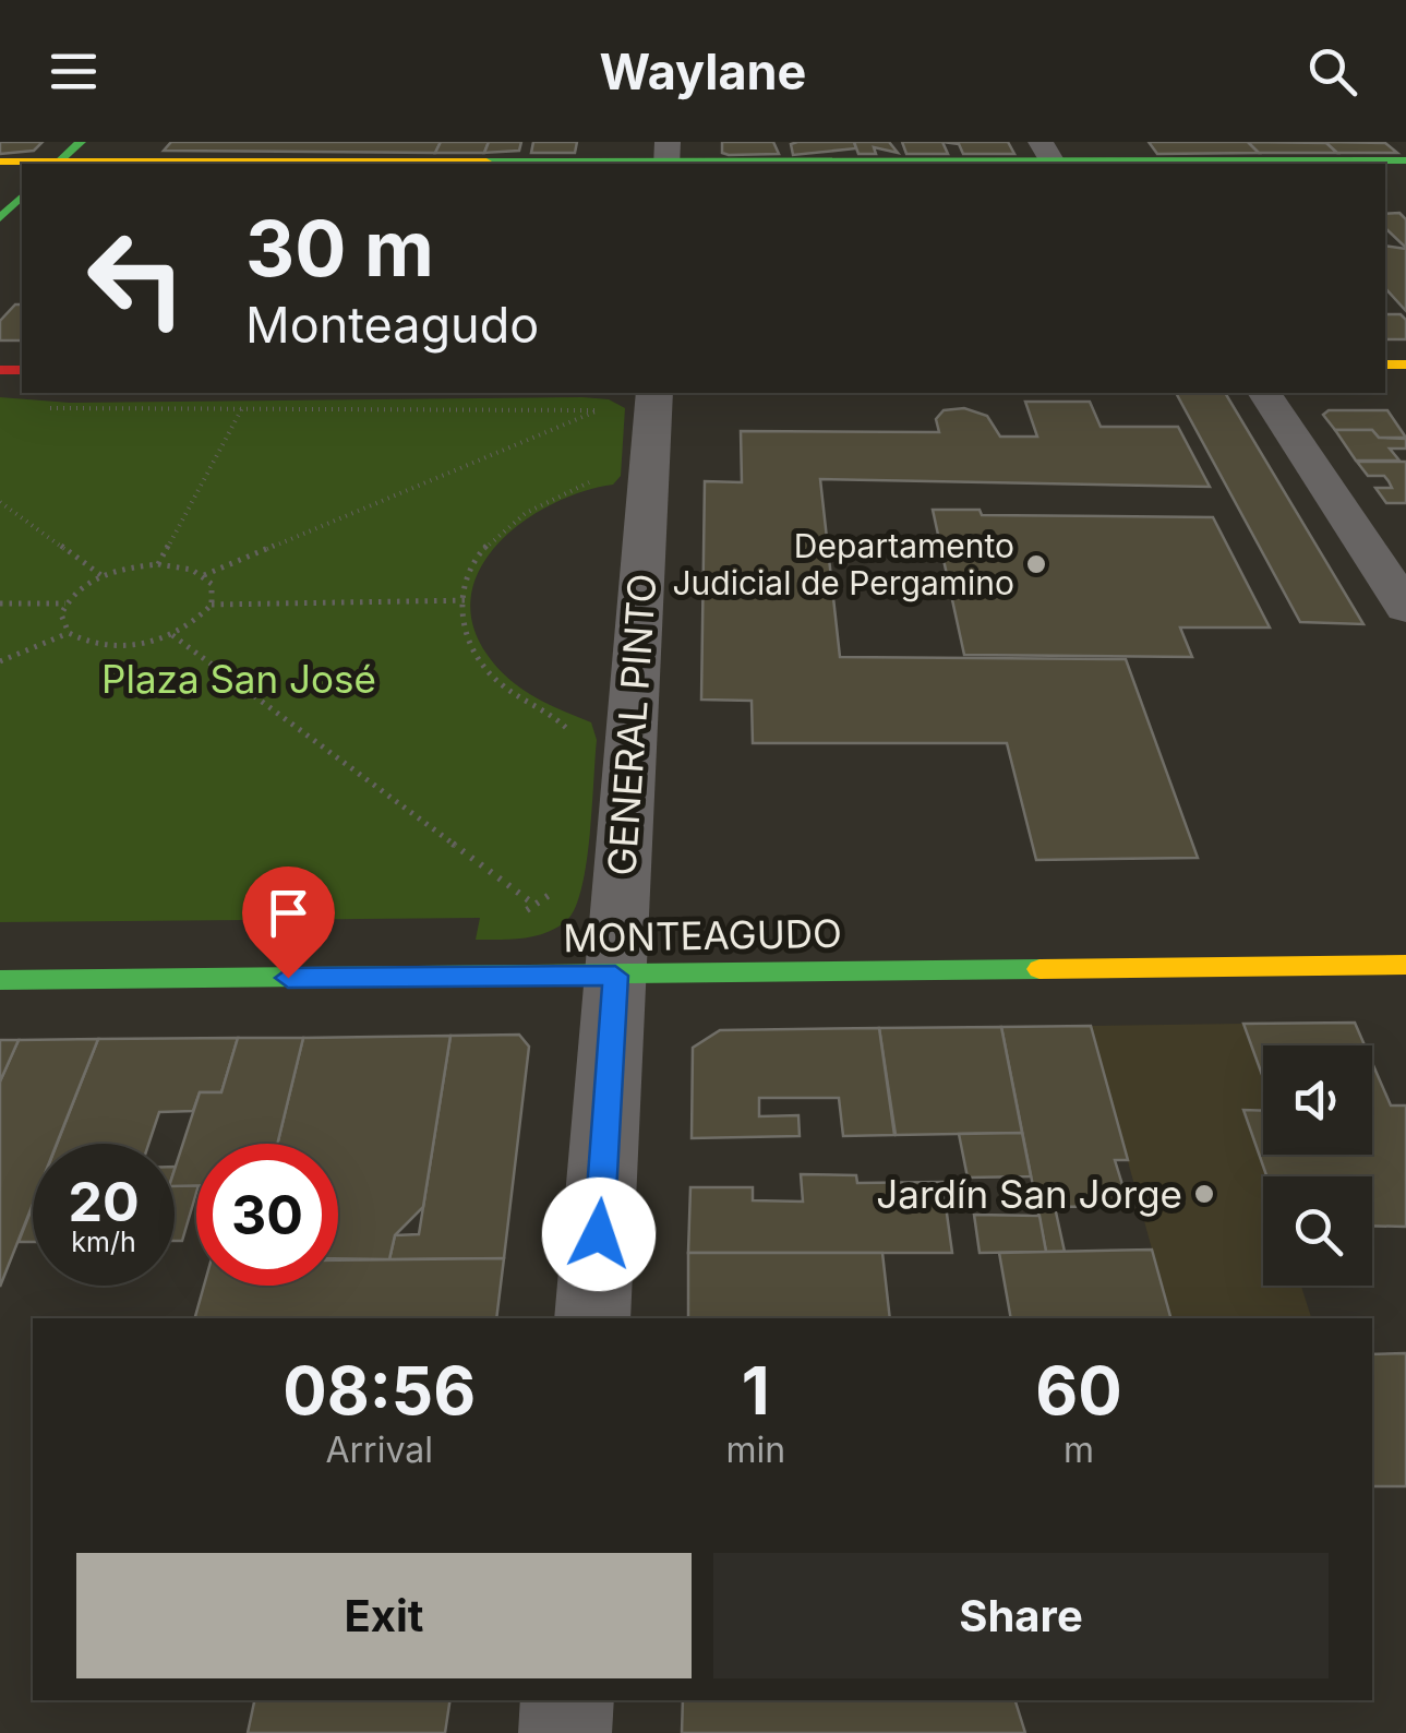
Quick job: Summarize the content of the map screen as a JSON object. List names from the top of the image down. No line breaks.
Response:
{"streets":{"street":["GENERAL PINTO","MONTEAGUDO"]},"crossings":[["GENERAL PINTO","MONTEAGUDO"]],"parks":["Plaza San José"],"places":["Departamento Judicial de Pergamino","Jardín San Jorge"],"page":{"header":"Waylane","turn":["30 m","Monteagudo"],"speed":"20 km/h","limit":"30","eta":["08:56","Arrival","1","min","60","m"],"buttons":["Exit","Share"]}}
